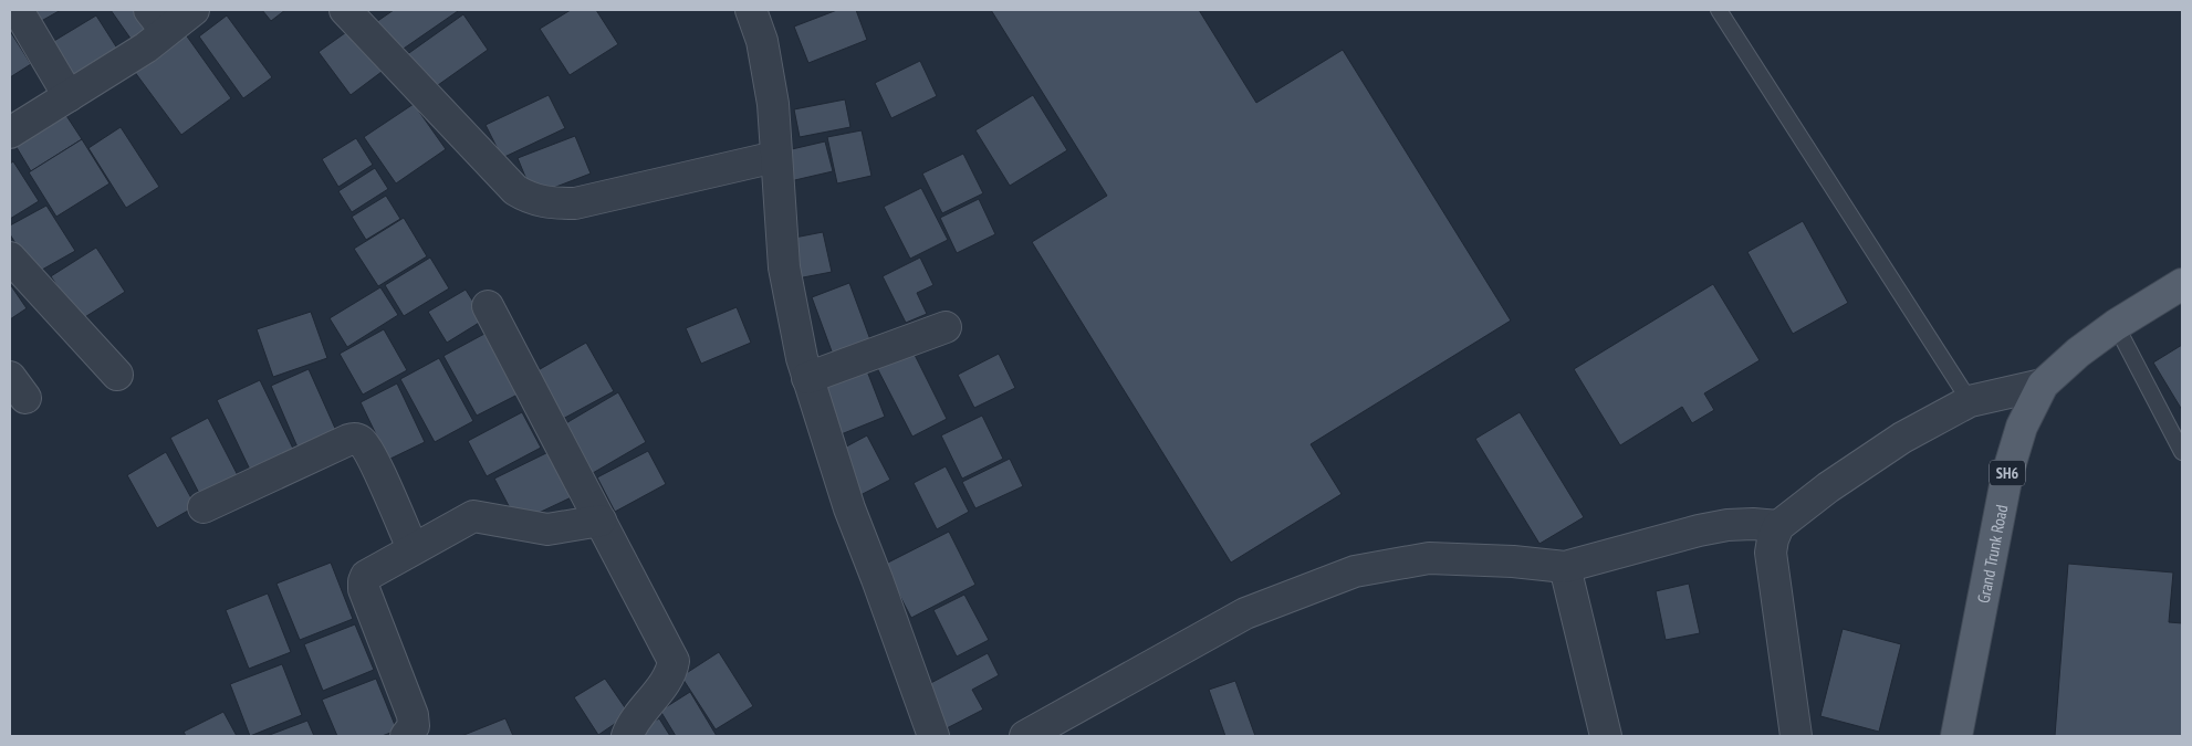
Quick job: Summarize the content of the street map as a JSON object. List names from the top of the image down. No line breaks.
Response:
{"streets":{"main road":["SH6","Grand Trunk Road"]}}
